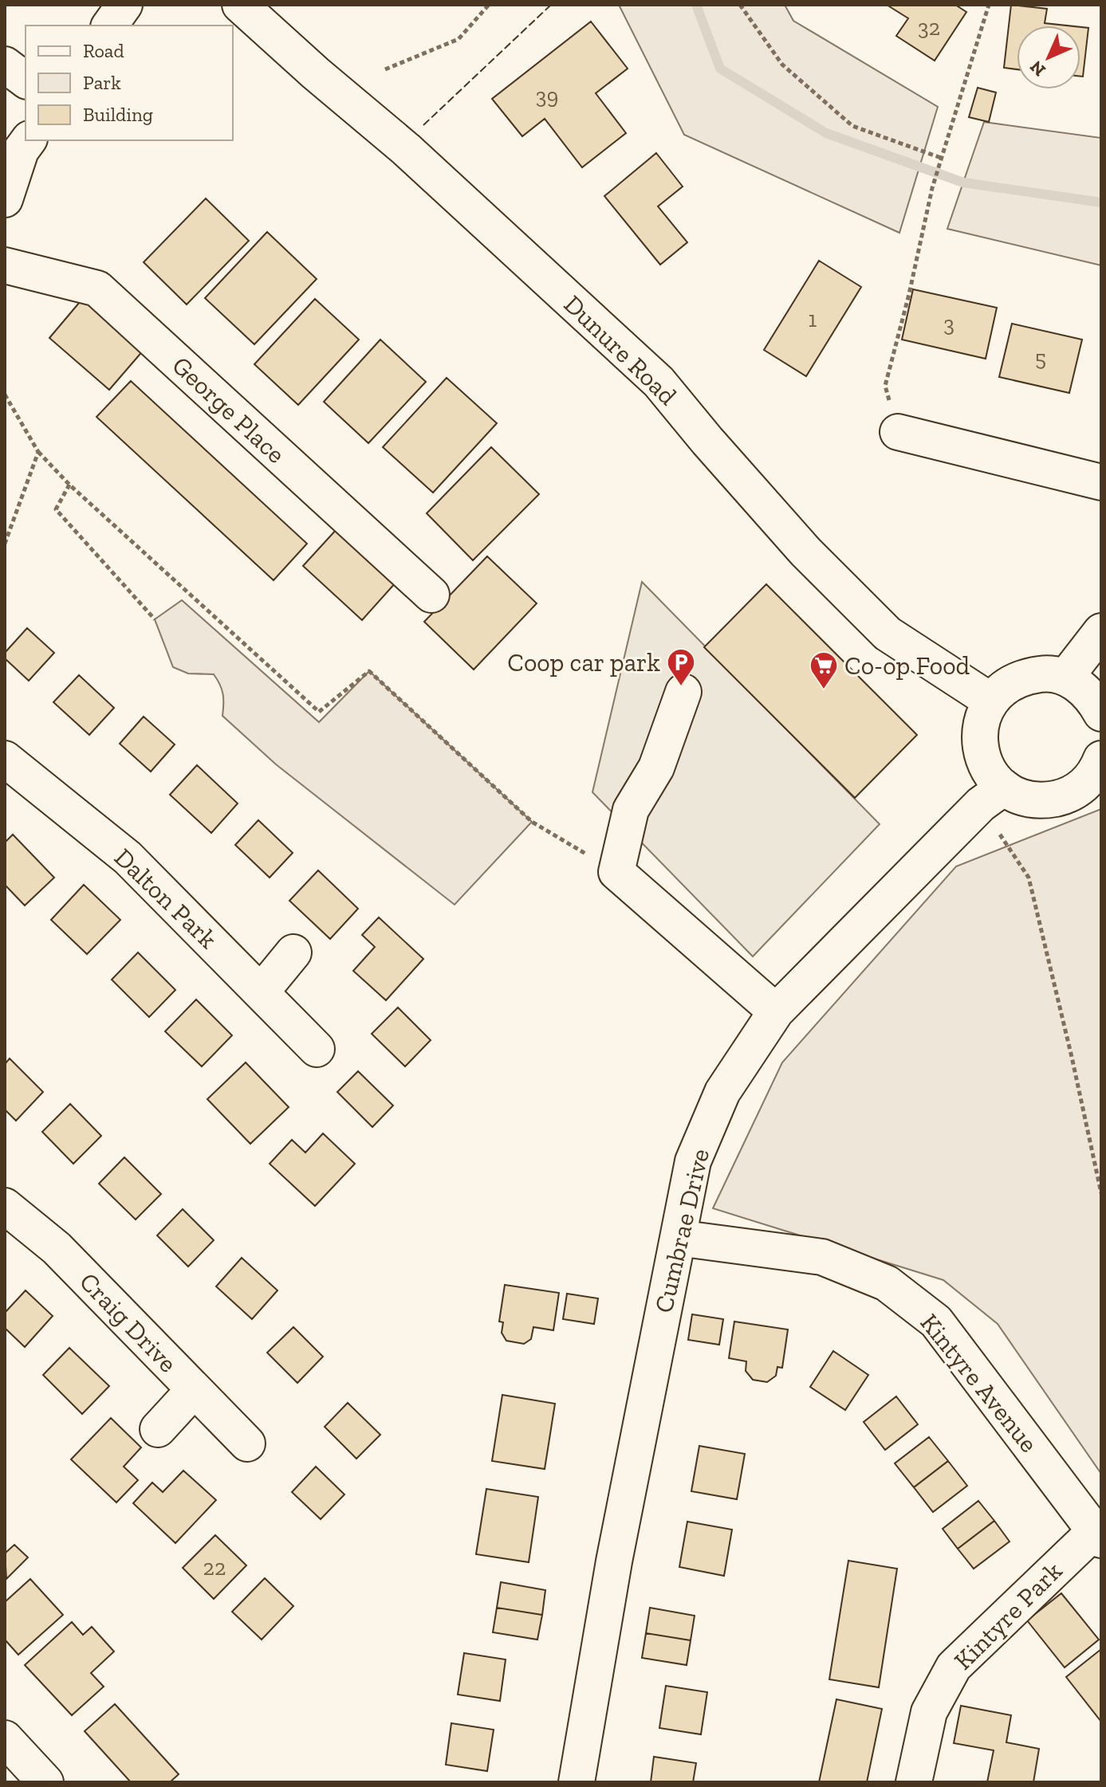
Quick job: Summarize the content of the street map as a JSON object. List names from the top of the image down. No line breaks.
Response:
{"streets":{"street":["Dunure Road","George Place","Dalton Park","Cumbrae Drive","Craig Drive","Kintyre Avenue","Kintyre Park"]},"crossings":[["Cumbrae Drive","Kintyre Avenue"],["Kintyre Avenue","Kintyre Park"]],"places":{"parking":["Coop car park"],"supermarket":["Co-op Food"]},"house_numbers":["32","39","1","3","5","22"],"legend":["Road","Park","Building"],"north":"bottom left"}
